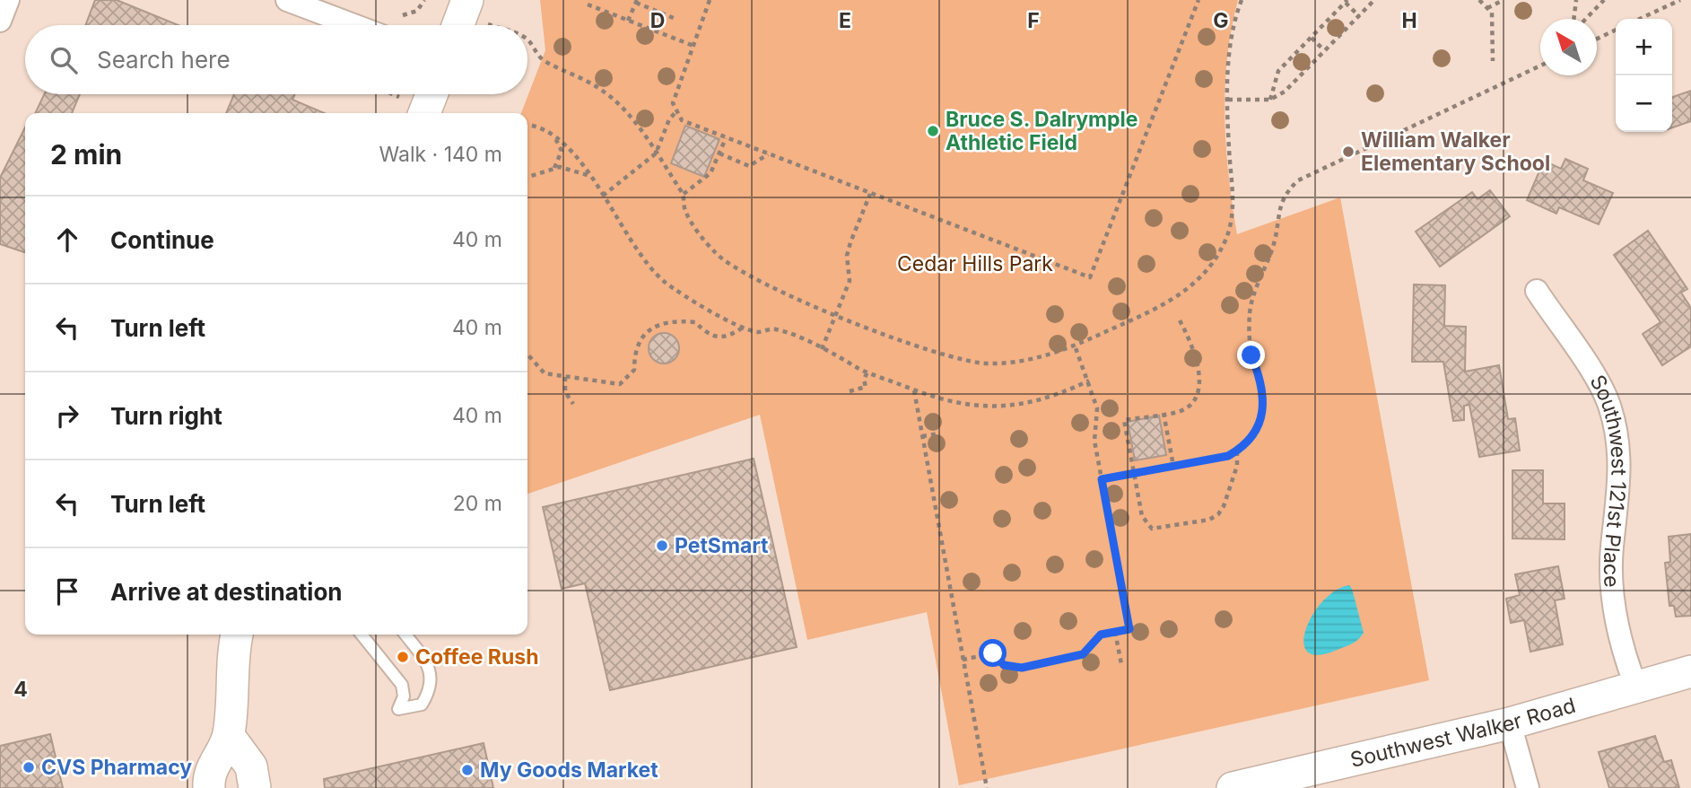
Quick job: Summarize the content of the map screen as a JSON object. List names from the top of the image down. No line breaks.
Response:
{"streets":{"main road":["Southwest Walker Road"],"street":["Southwest 121st Place"]},"crossings":[["Southwest 121st Place","Southwest Walker Road"]],"parks":["Cedar Hills Park"],"places":["Bruce S. DaIrymple Athletic Field","William Walker Elementary School","PetSmart","Coffee Rush","CVS Pharmacy","My Goods Market"],"north":"top left","page":{"map_buttons":["+","−"],"search":"Search here","heading":["2 min","Walk · 140 m"],"list":[["Continue","40 m"],["Turn left","40 m"],["Turn right","40 m"],["Turn left","20 m"],"Arrive at destination"]},"grid":{"columns":["D","E","F","G","H"],"rows":["4"]}}
